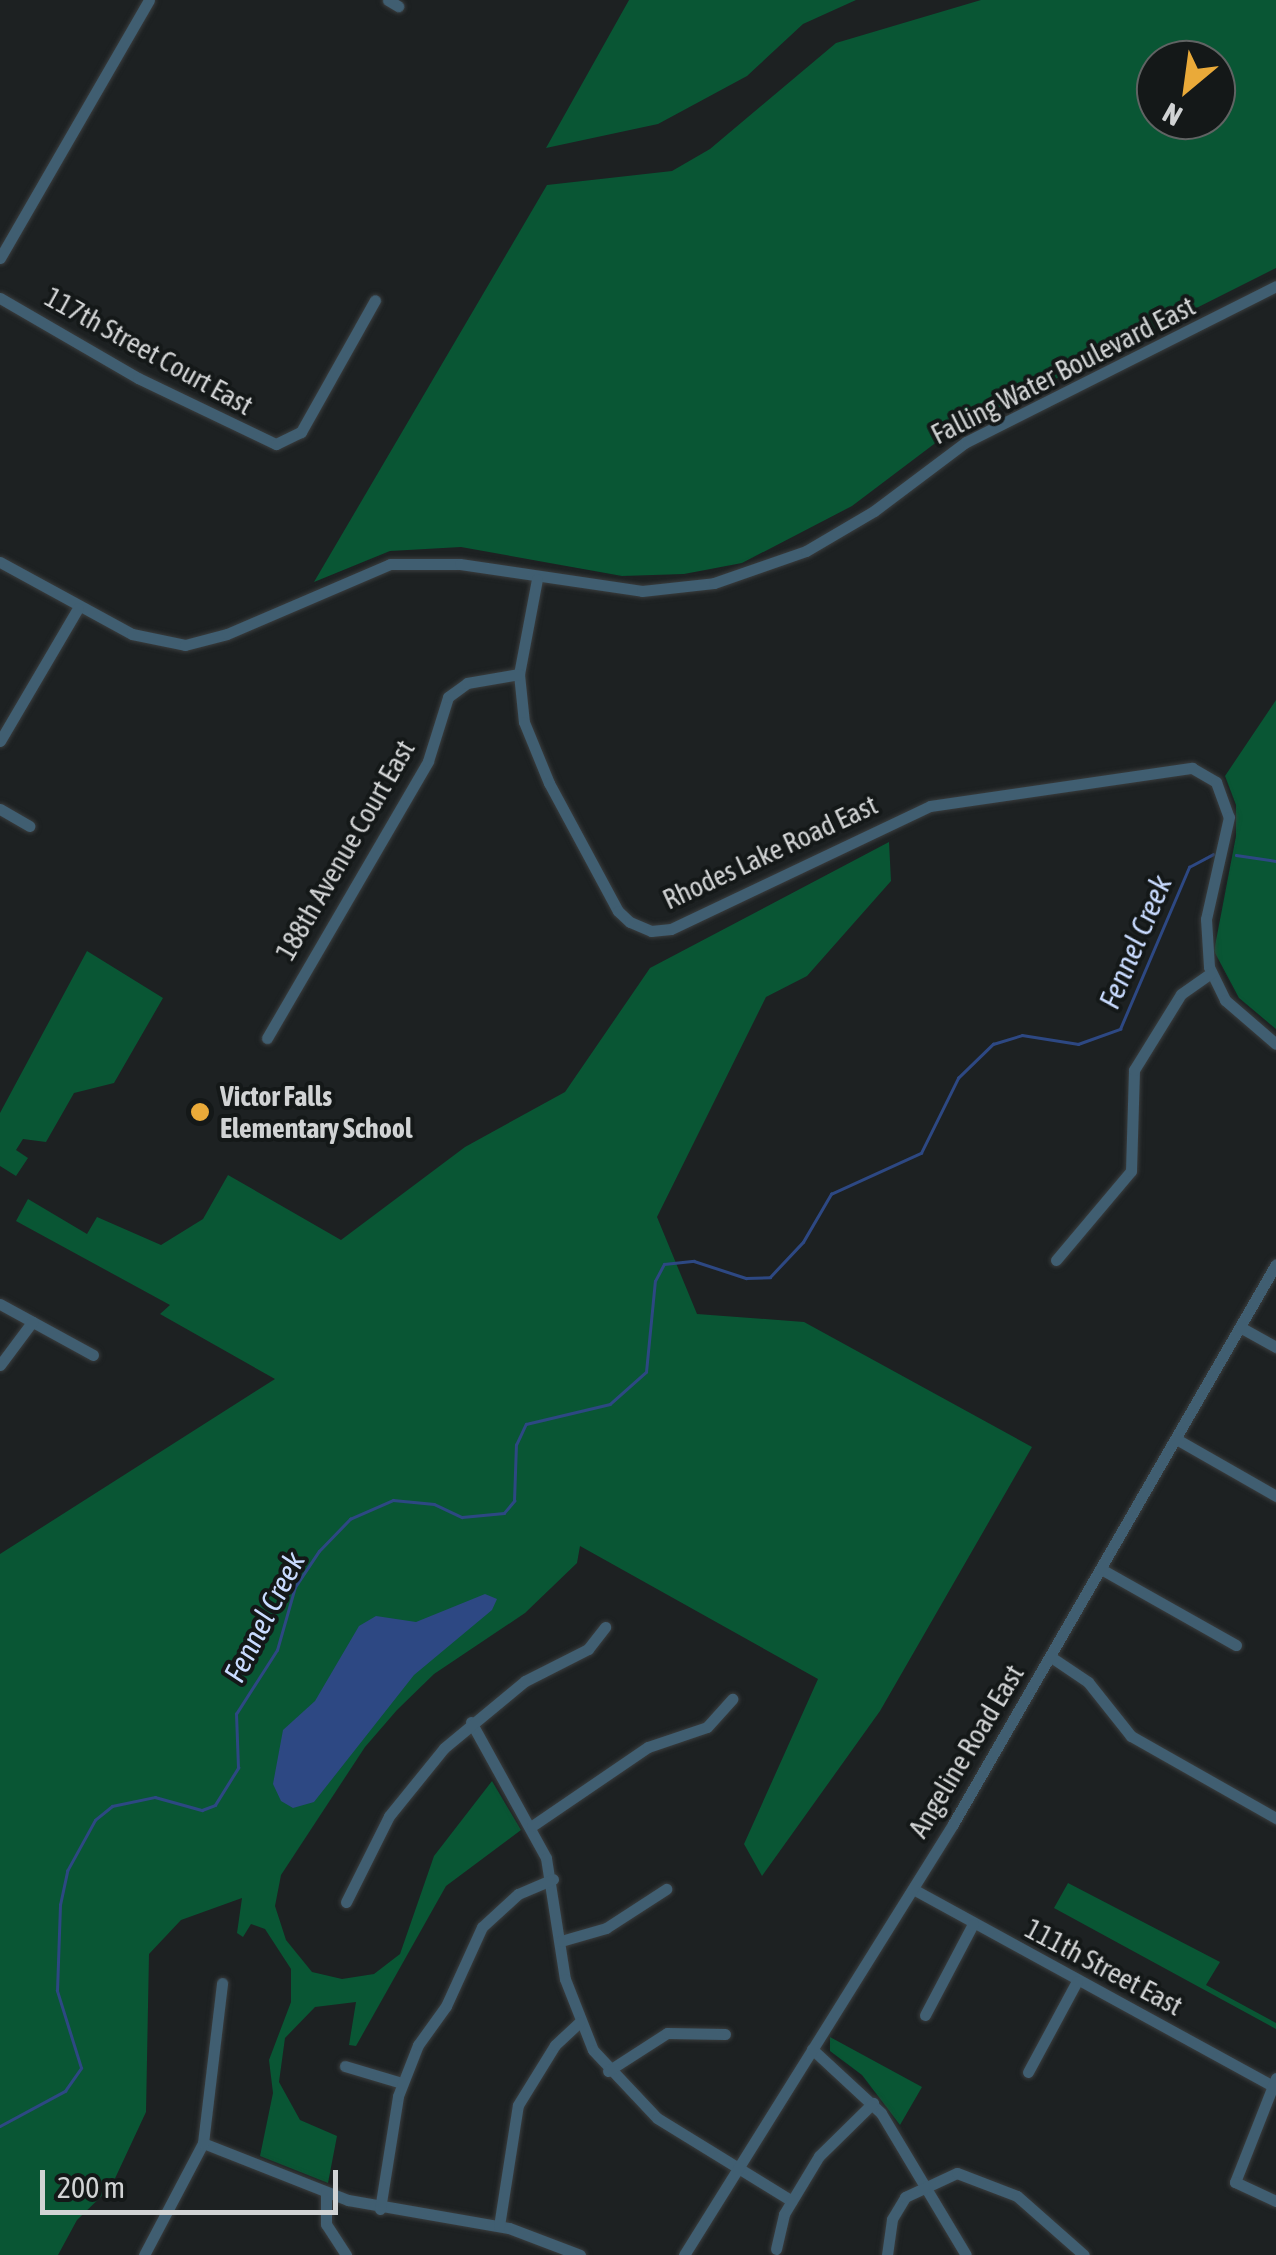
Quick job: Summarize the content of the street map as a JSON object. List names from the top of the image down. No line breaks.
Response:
{"streets":{"street":["117th Street Court East","Falling Water Boulevard East","188th Avenue Court East","Rhodes Lake Road East","Angeline Road East","111th Street East"]},"crossings":[["Falling Water Boulevard East","Rhodes Lake Road East"],["188th Avenue Court East","Rhodes Lake Road East"],["Angeline Road East","111th Street East"]],"water":["Fennel Creek"],"places":["Victor Falls Elementary School"],"scale_bar":"200 m","north":"bottom left"}
